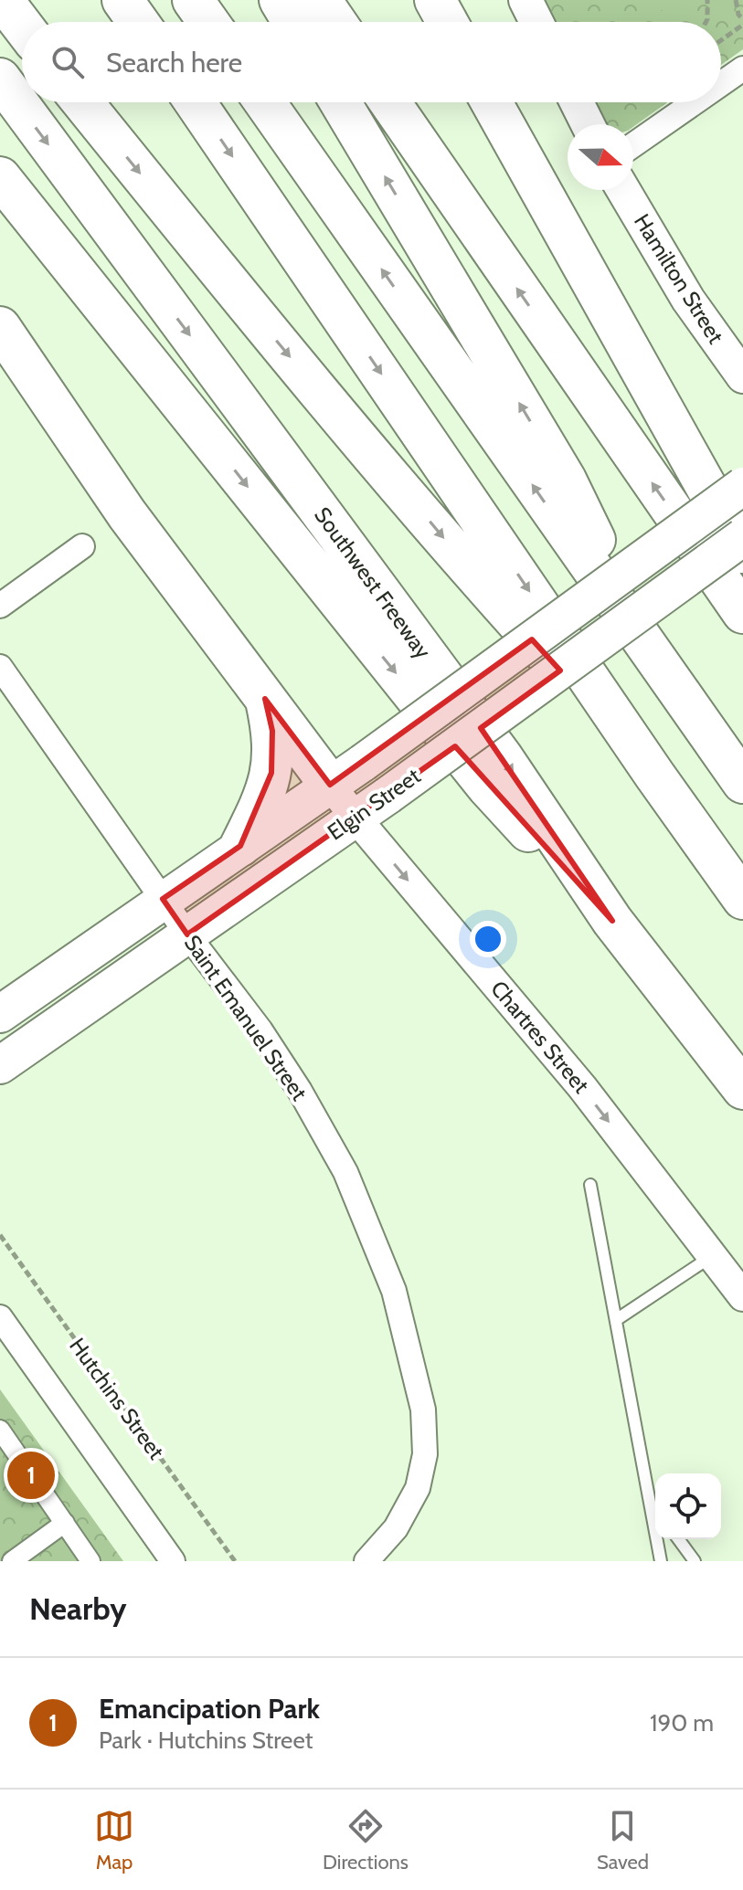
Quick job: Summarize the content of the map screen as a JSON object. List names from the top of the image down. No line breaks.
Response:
{"streets":{"highway":["Southwest Freeway"],"main road":["Hamilton Street","Elgin Street"],"street":["Saint Emanuel Street","Chartres Street"],"path":["Hutchins Street"]},"crossings":[["Elgin Street","Saint Emanuel Street"],["Elgin Street","Chartres Street"]],"one_way":["Chartres Street"],"north":"right","page":{"search":"Search here","pins":"1","heading":"Nearby","list":[{"mark":"1","name":"Emancipation Park","note":"Park · Hutchins Street","value":"190 m"}],"nav":["Map","Directions","Saved"]}}
